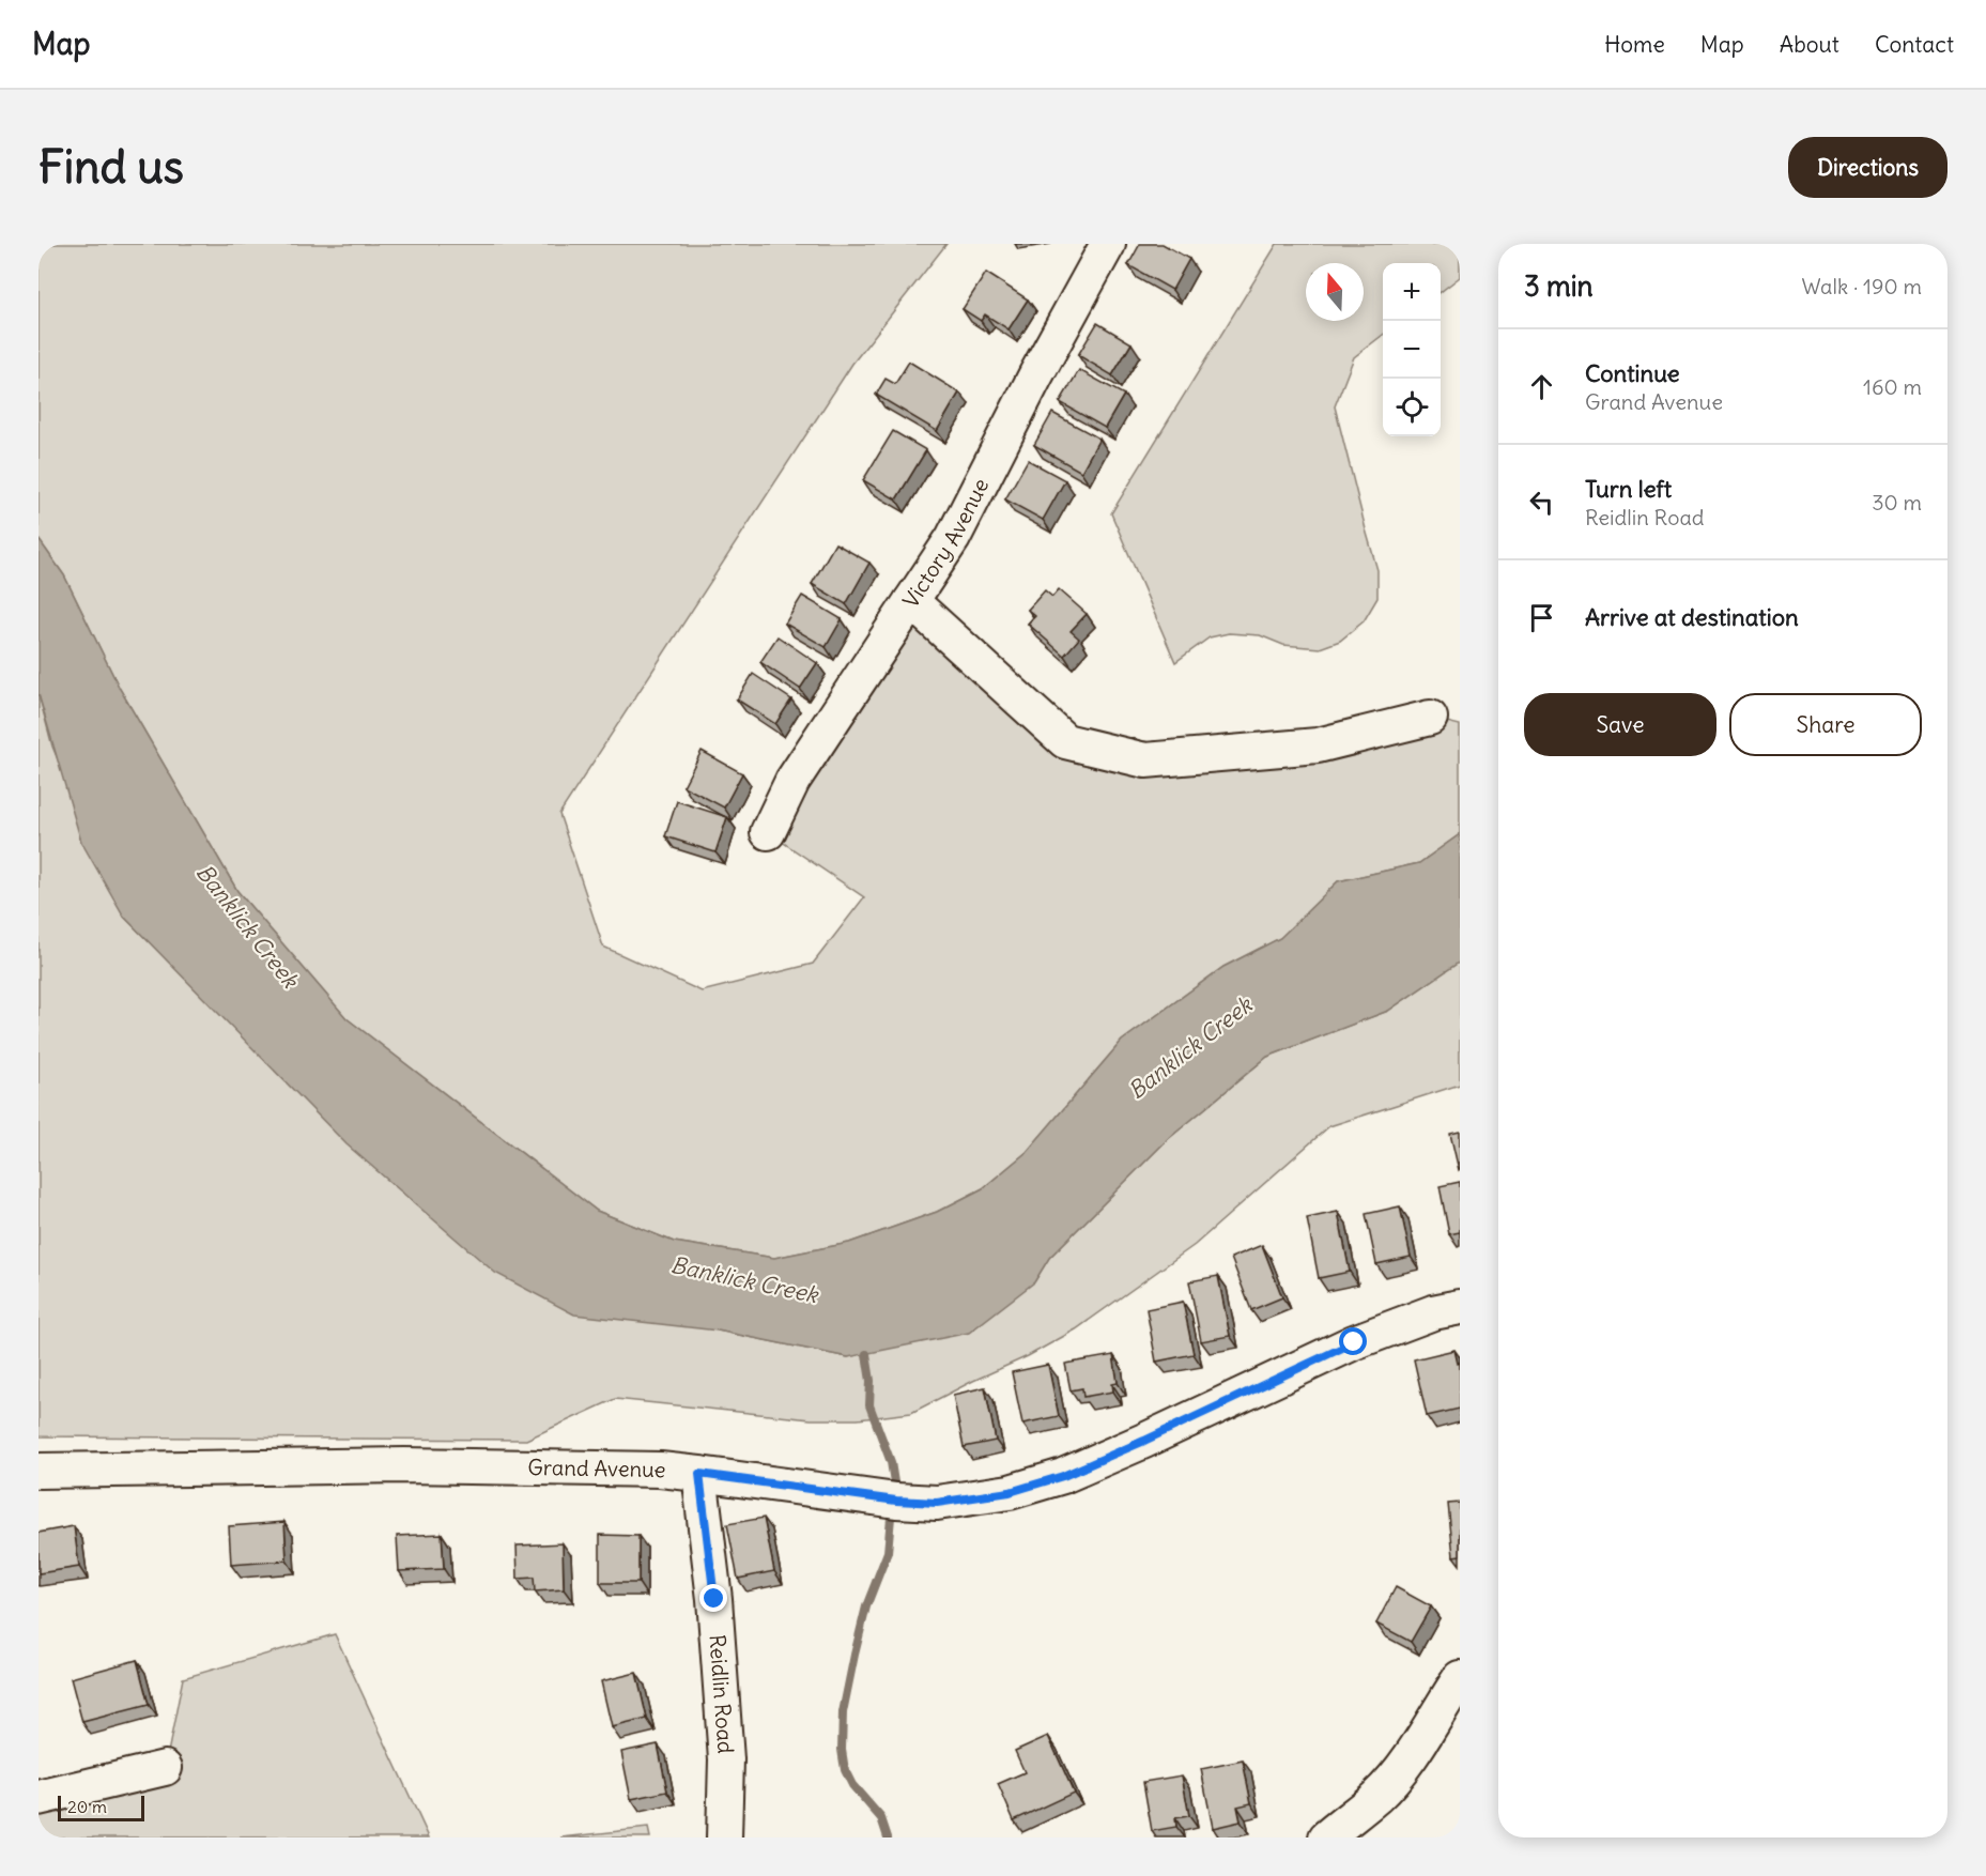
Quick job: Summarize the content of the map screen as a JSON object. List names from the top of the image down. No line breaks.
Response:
{"streets":{"street":["Victory Avenue","Grand Avenue","Reidlin Road"]},"crossings":[["Grand Avenue","Reidlin Road"]],"water":["Banklick Creek"],"scale_bar":"20 m","north":"top","page":{"header":"Map","nav":["Home","Map","About","Contact"],"buttons":["Directions",["Save","Share"]],"title":"Find us","heading":["3 min","Walk · 190 m"],"map_buttons":["+","−"],"list":[["Continue","Grand Avenue","160 m"],["Turn left","Reidlin Road","30 m"],"Arrive at destination"],"scale":"20 m"}}
